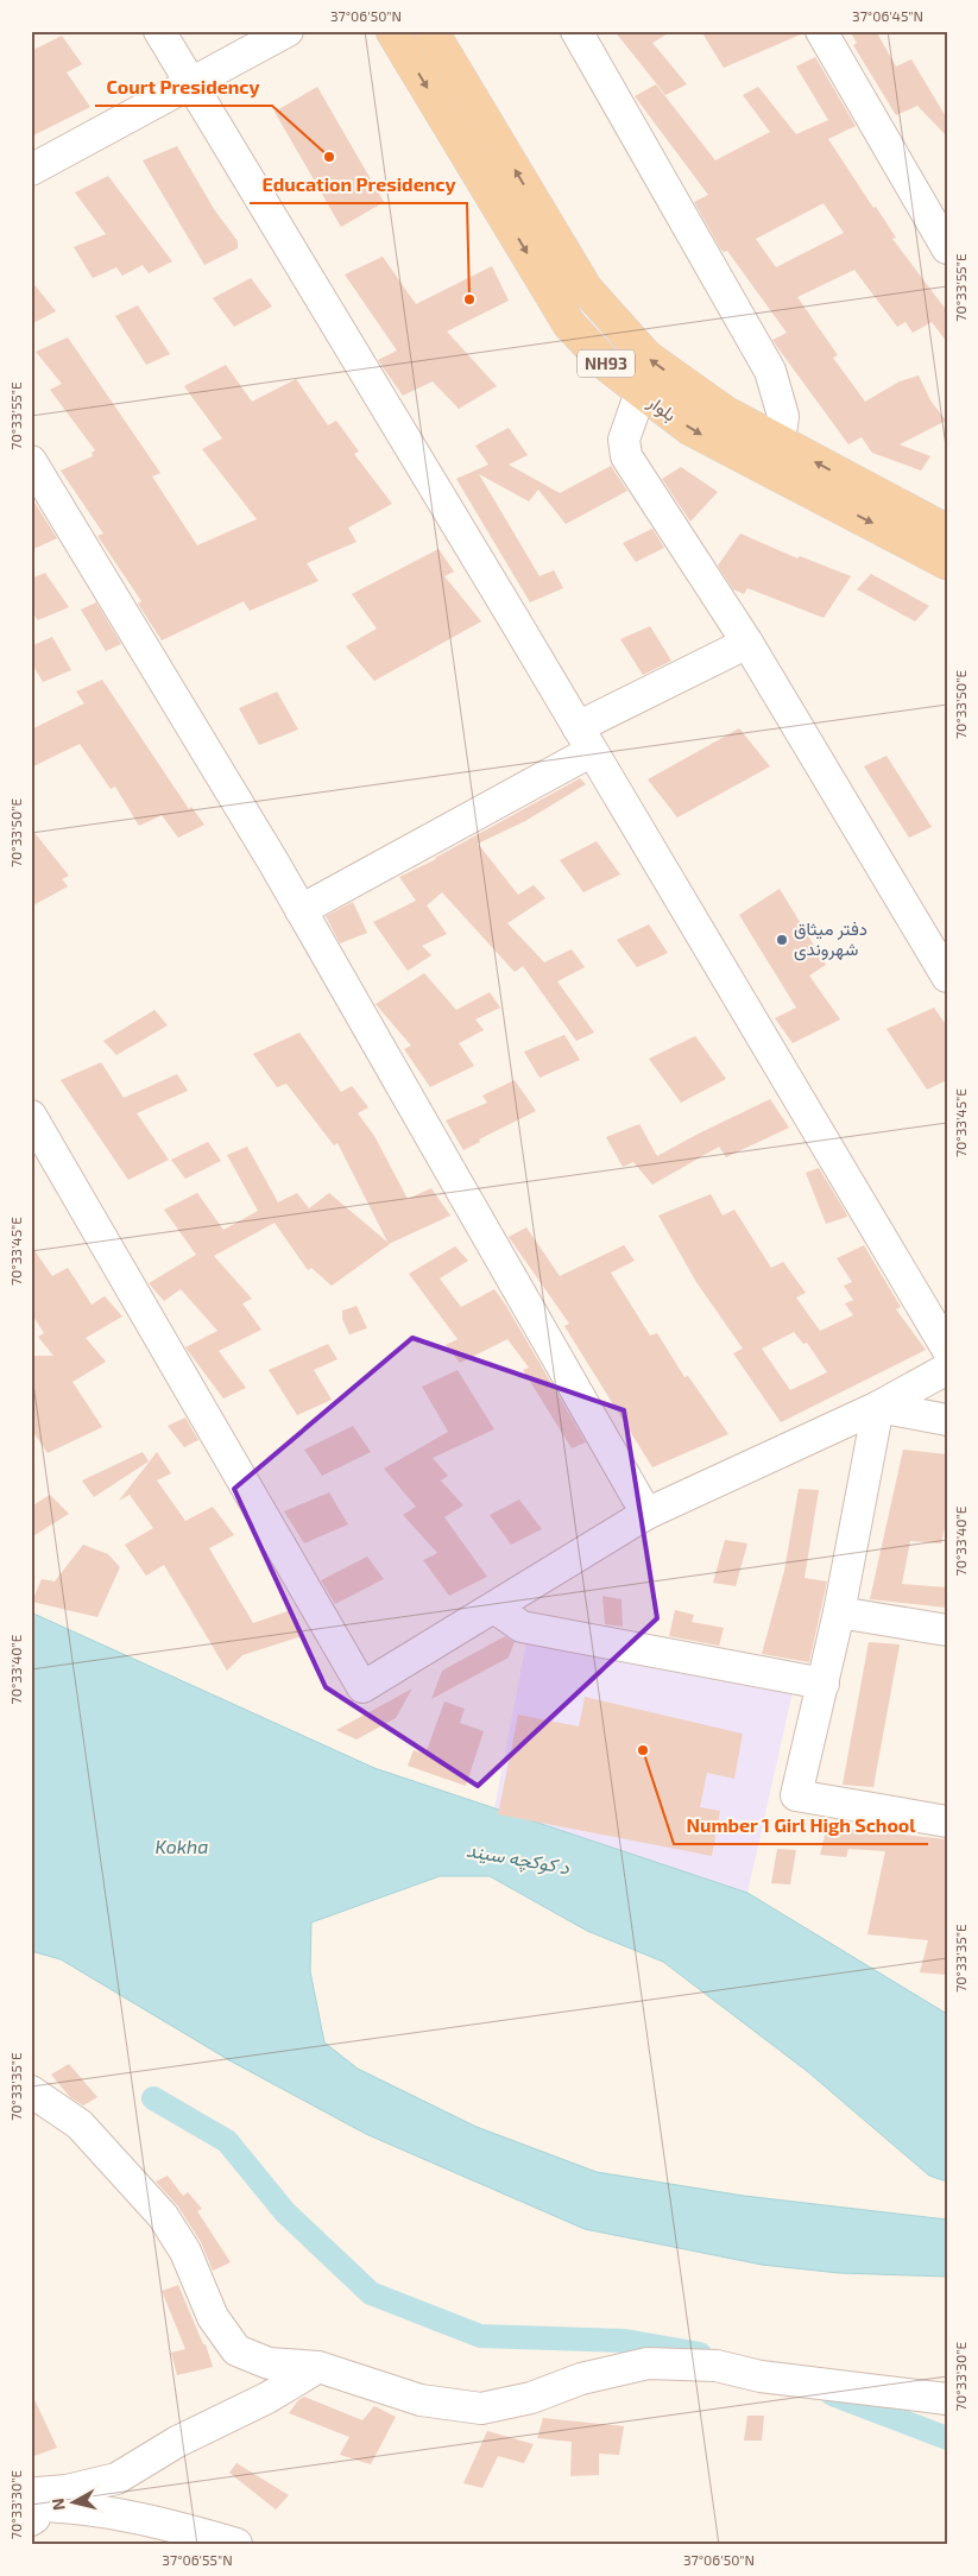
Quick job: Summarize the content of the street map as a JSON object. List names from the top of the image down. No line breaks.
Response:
{"streets":{"main road":["NH93","بلوار"]},"water":["Kokha","د کوکچه سیند"],"places":["Court Presidency","Education Presidency","دفتر میثاق شهروندی","Number 1 Girl High School"],"north":"left","coordinates":["37°06'50\"N","37°06'45\"N","70°33'55\"E","70°33'50\"E","70°33'45\"E","70°33'40\"E","70°33'35\"E","70°33'30\"E","37°06'55\"N"]}
